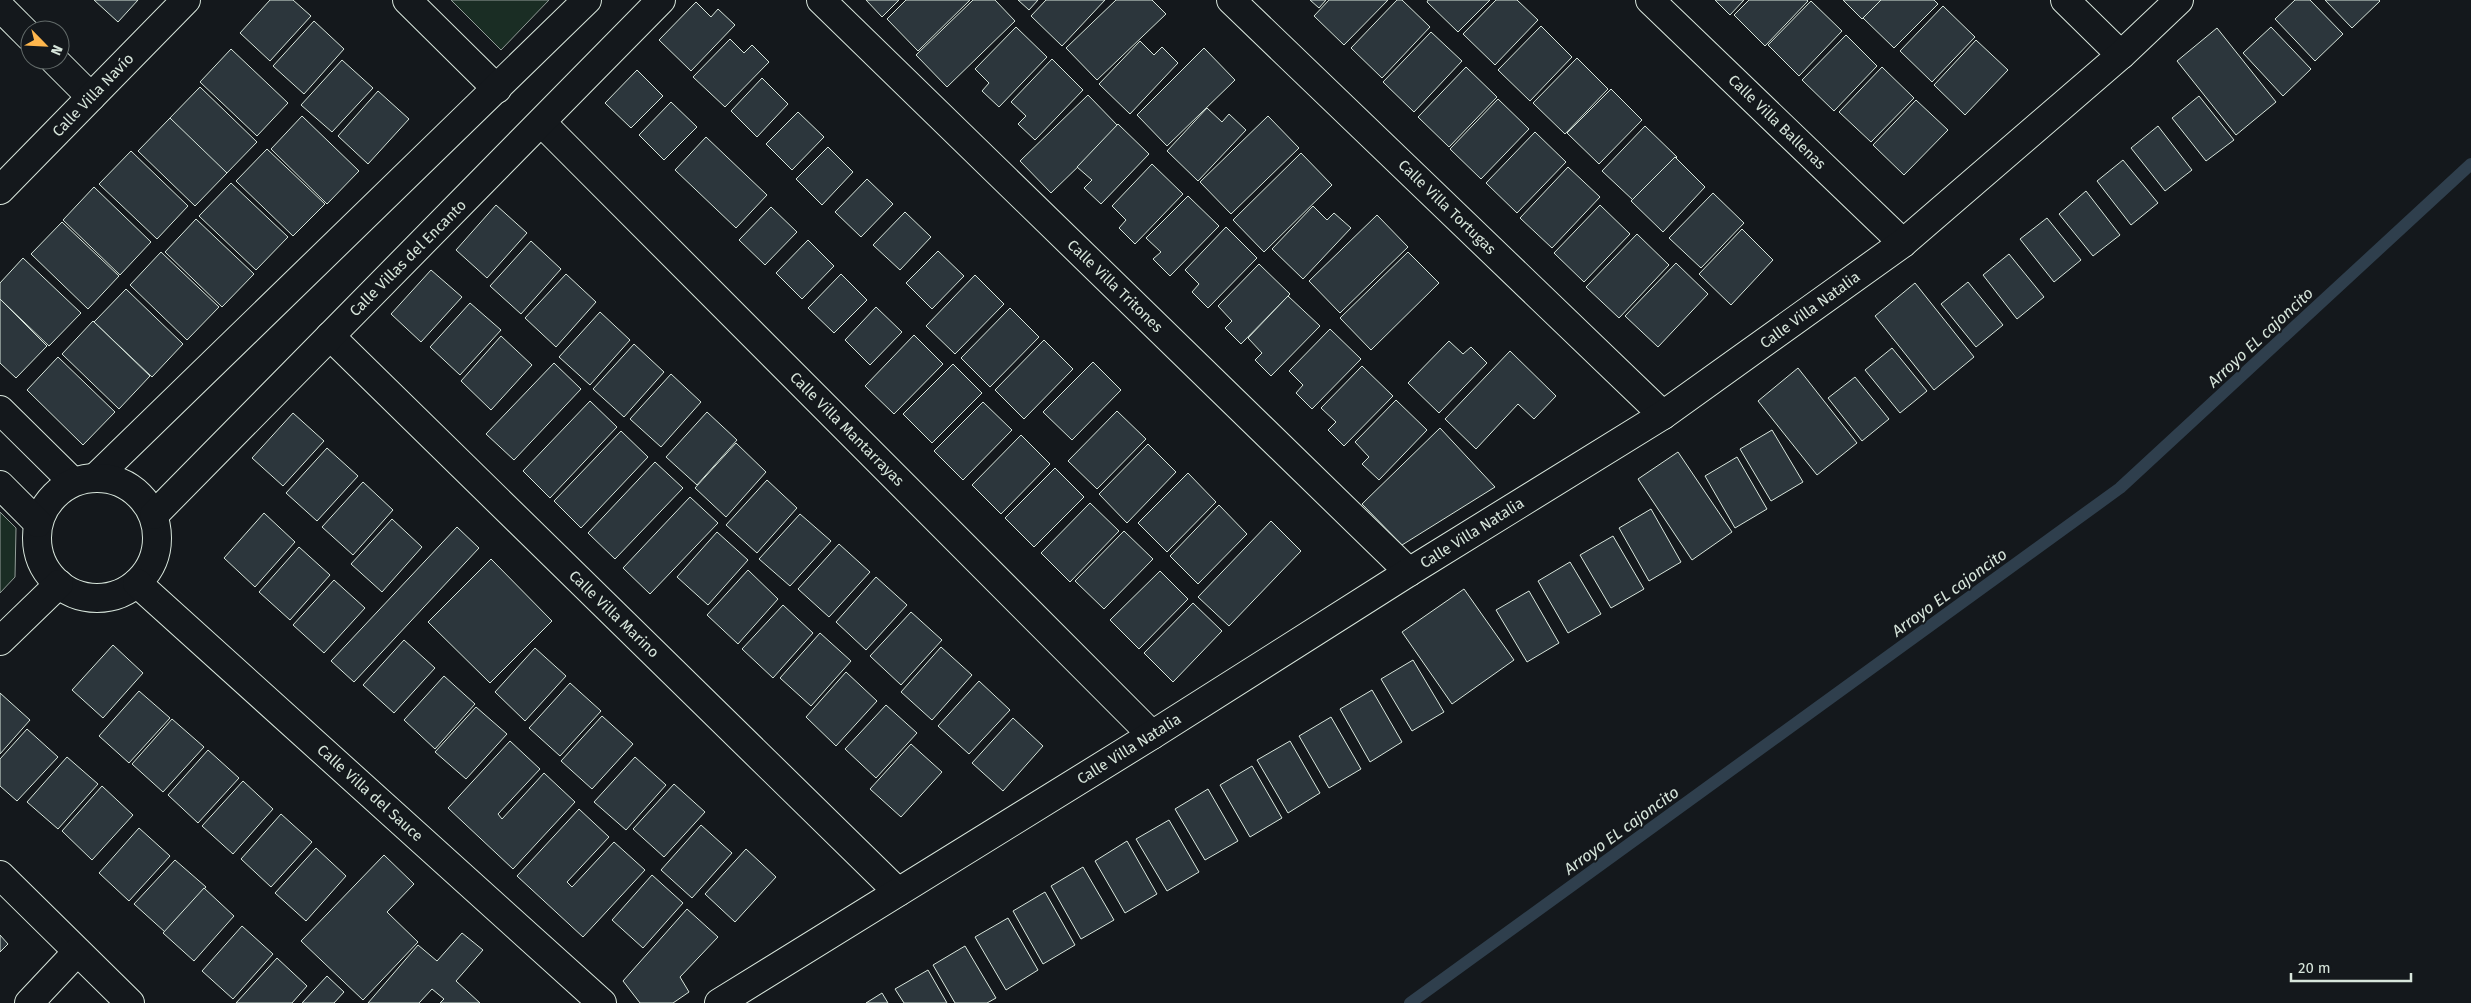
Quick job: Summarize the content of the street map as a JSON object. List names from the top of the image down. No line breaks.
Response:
{"streets":{"street":["Calle Villa Navío","Calle Villa Ballenas","Calle Villa Tortugas","Calle Villas del Encanto","Calle Villa Tritones","Calle Villa Natalia","Calle Villa Mantarrayas","Calle Villa Marino","Calle Villa del Sauce"]},"crossings":[["Calle Villa Ballenas","Calle Villa Natalia"],["Calle Villa Tortugas","Calle Villa Natalia"],["Calle Villas del Encanto","Calle Villa Mantarrayas"],["Calle Villas del Encanto","Calle Villa Marino"],["Calle Villas del Encanto","Calle Villa del Sauce"],["Calle Villa Tritones","Calle Villa Natalia"],["Calle Villa Natalia","Calle Villa Mantarrayas"],["Calle Villa Natalia","Calle Villa Marino"]],"water":["Arroyo EL cajoncito"],"scale_bar":"20 m","north":"bottom right"}
